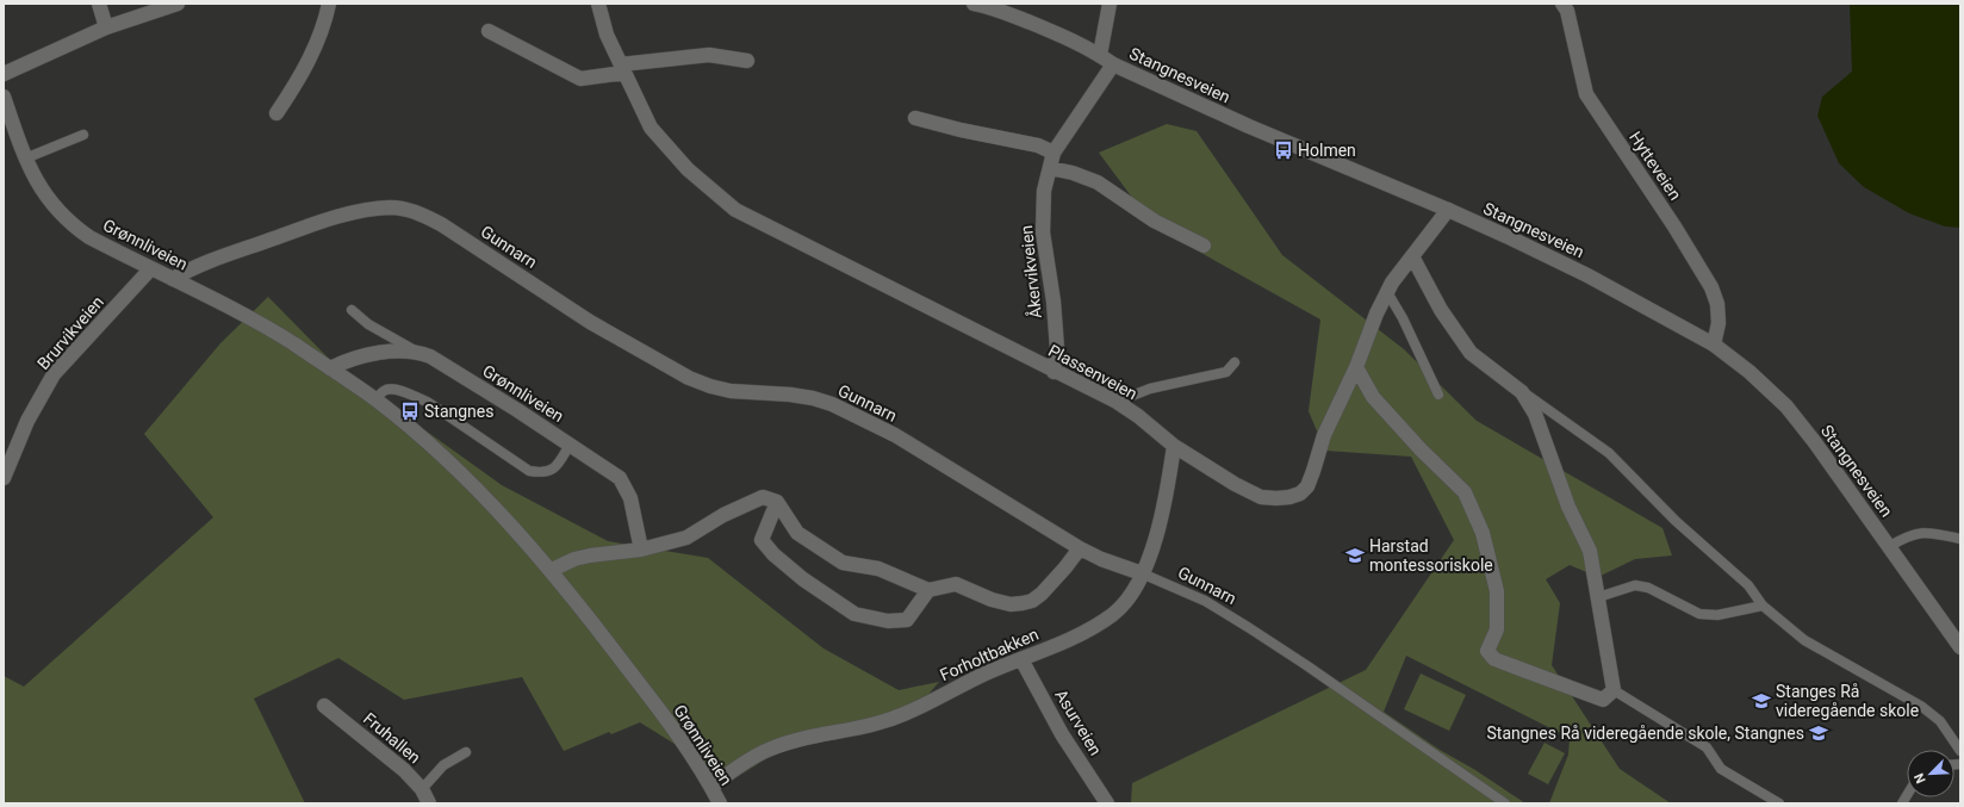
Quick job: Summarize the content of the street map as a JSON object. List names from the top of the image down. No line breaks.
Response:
{"streets":{"street":["Stangnesveien","Hytteveien","Grønnliveien","Gunnarn","Åkervikveien","Brurvikveien","Plassenveien","Forholtbakken","Asurveien","Fruhallen"]},"crossings":[["Stangnesveien","Hytteveien"],["Stangnesveien","Åkervikveien"],["Stangnesveien","Plassenveien"],["Grønnliveien","Gunnarn"],["Grønnliveien","Brurvikveien"],["Grønnliveien","Forholtbakken"],["Gunnarn","Forholtbakken"],["Åkervikveien","Plassenveien"],["Plassenveien","Forholtbakken"],["Forholtbakken","Asurveien"]],"places":{"bus stop":["Holmen","Stangnes"],"school or university":["Harstad montessoriskole","Stanges Rå videregående skole","Stangnes Rå videregående skole, Stangnes"]},"north":"bottom left"}
